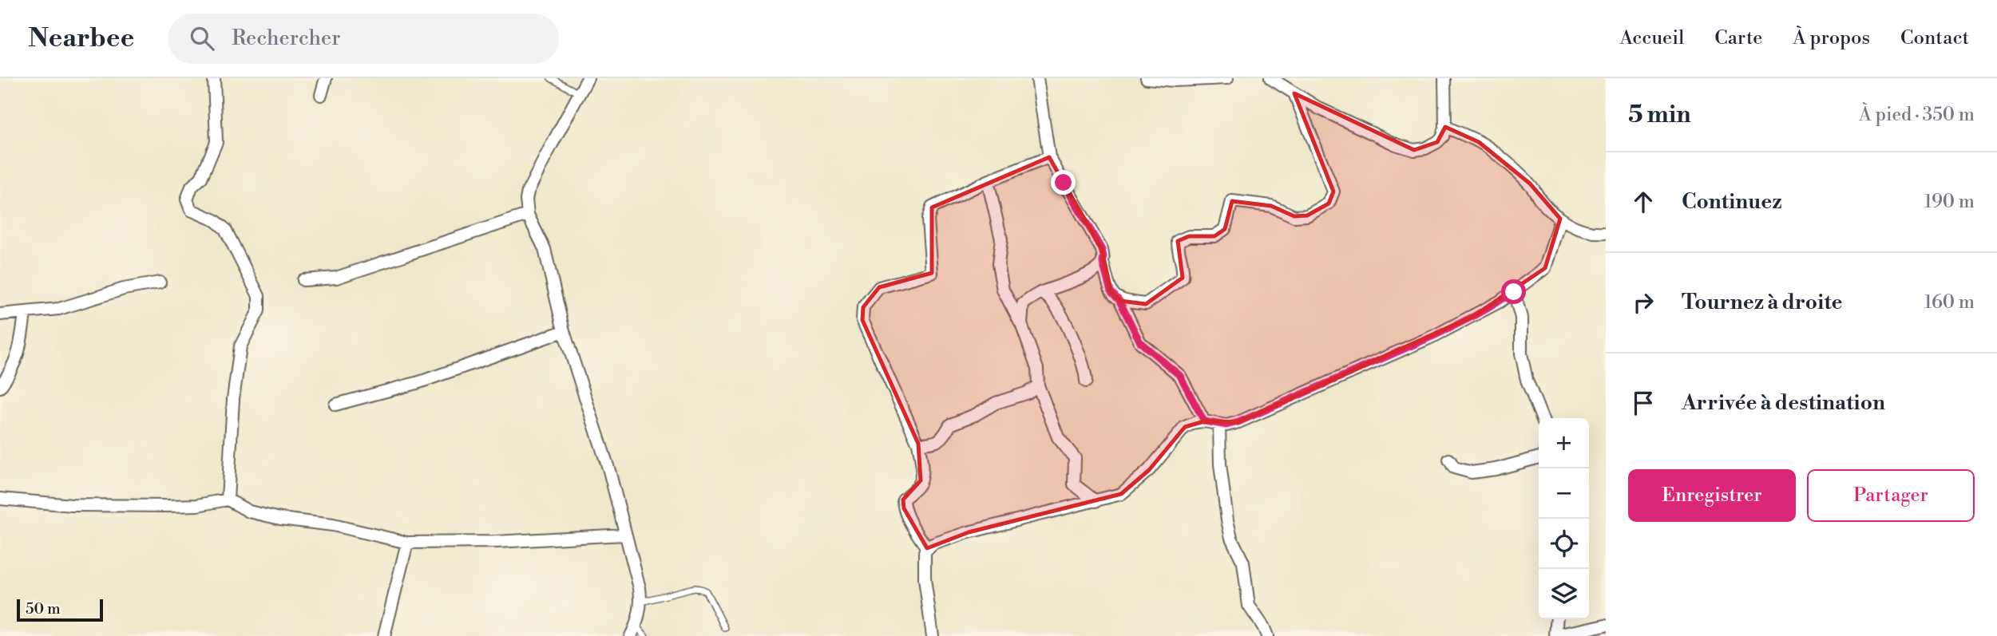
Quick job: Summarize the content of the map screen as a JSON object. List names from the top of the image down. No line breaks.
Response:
{"scale_bar":"50 m","page":{"header":"Nearbee","search":"Rechercher","nav":["Accueil","Carte","À propos","Contact"],"heading":["5 min","À pied · 350 m"],"list":[["Continuez","190 m"],["Tournez à droite","160 m"],"Arrivée à destination"],"map_buttons":["+","−"],"buttons":["Enregistrer","Partager"],"scale":"50 m"}}
